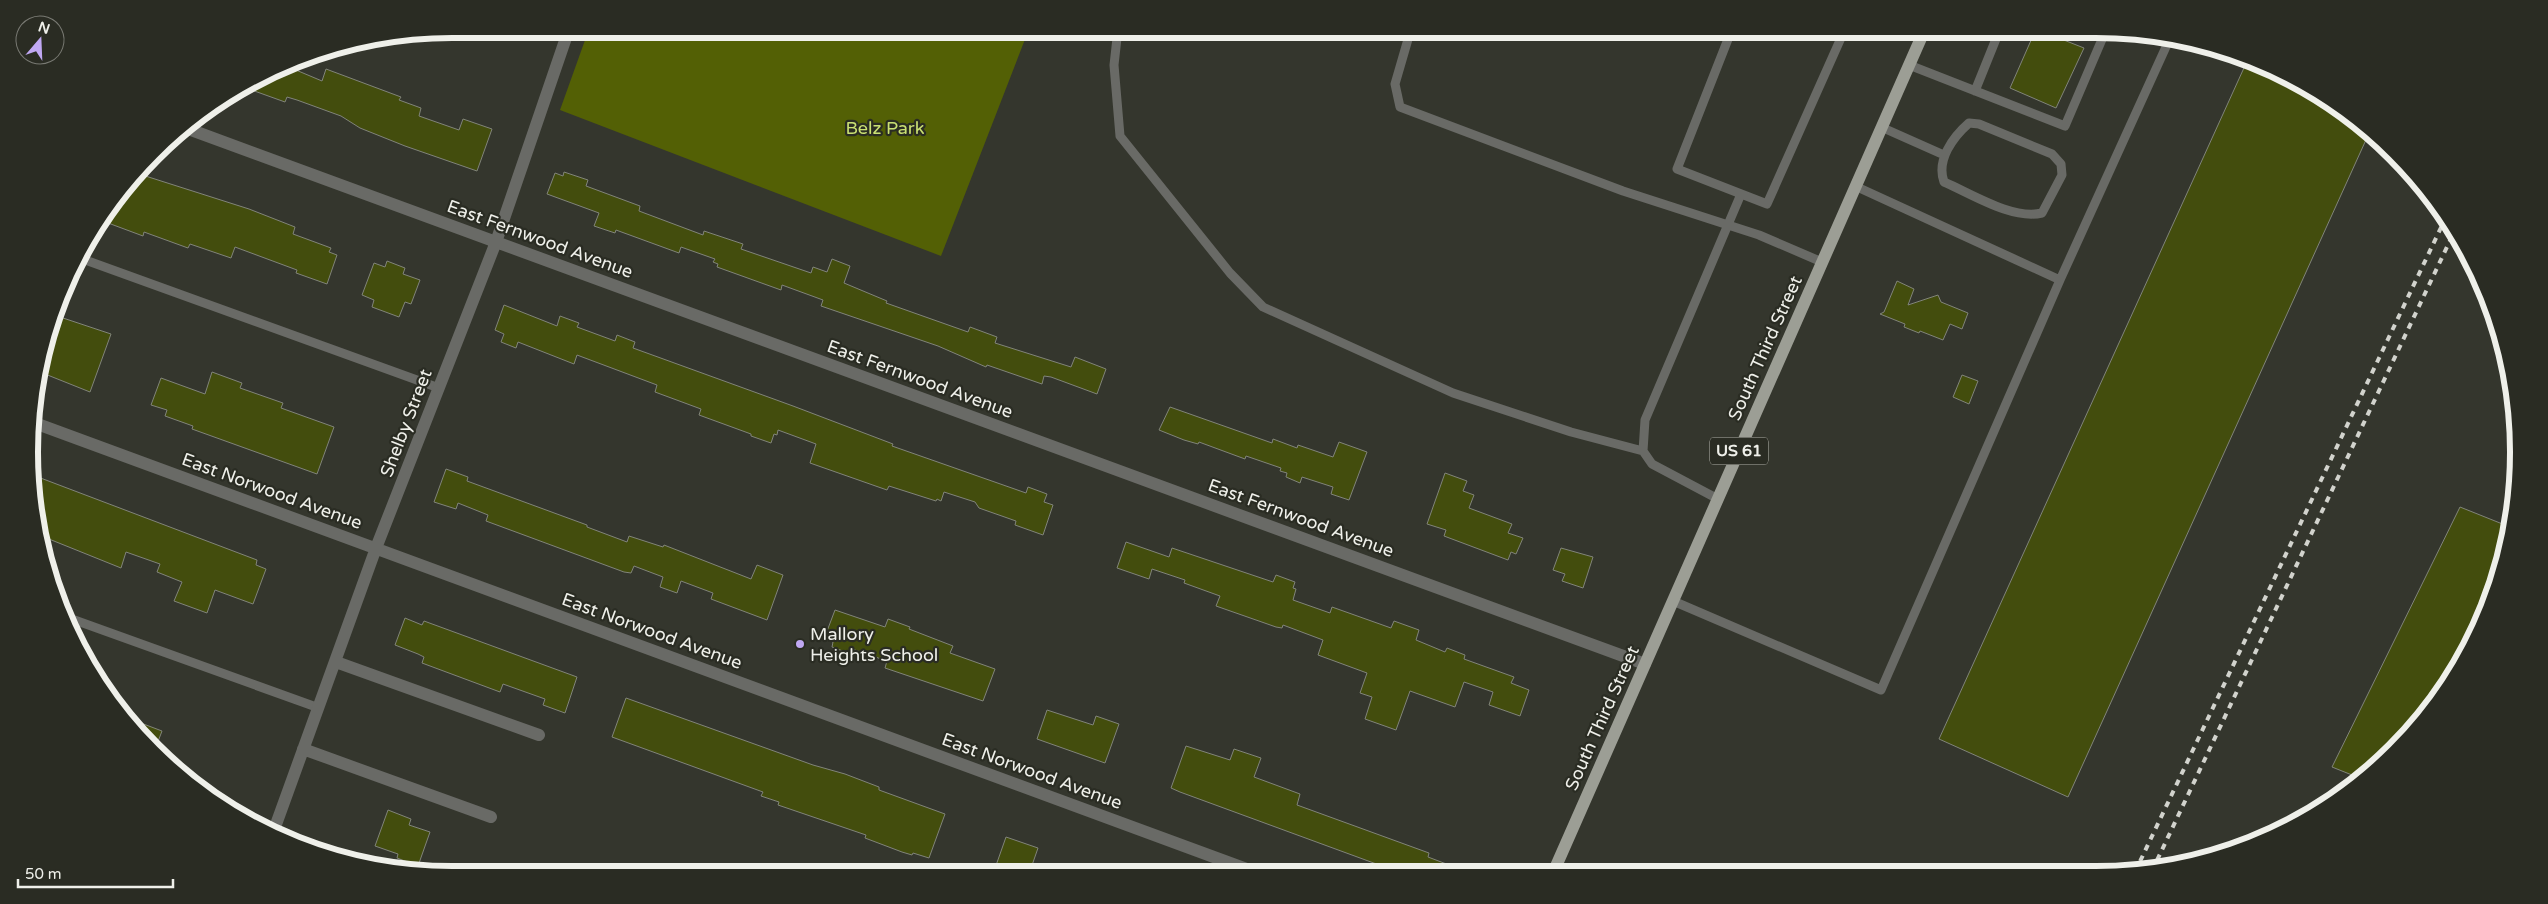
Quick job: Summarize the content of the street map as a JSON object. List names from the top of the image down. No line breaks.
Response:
{"streets":{"main road":["South Third Street","US 61"],"street":["East Fernwood Avenue","Shelby Street","East Norwood Avenue"]},"crossings":[["East Fernwood Avenue","South Third Street"],["East Fernwood Avenue","Shelby Street"],["Shelby Street","East Norwood Avenue"]],"parks":["Belz Park"],"places":["Mallory Heights School"],"scale_bar":"50 m","north":"top"}
